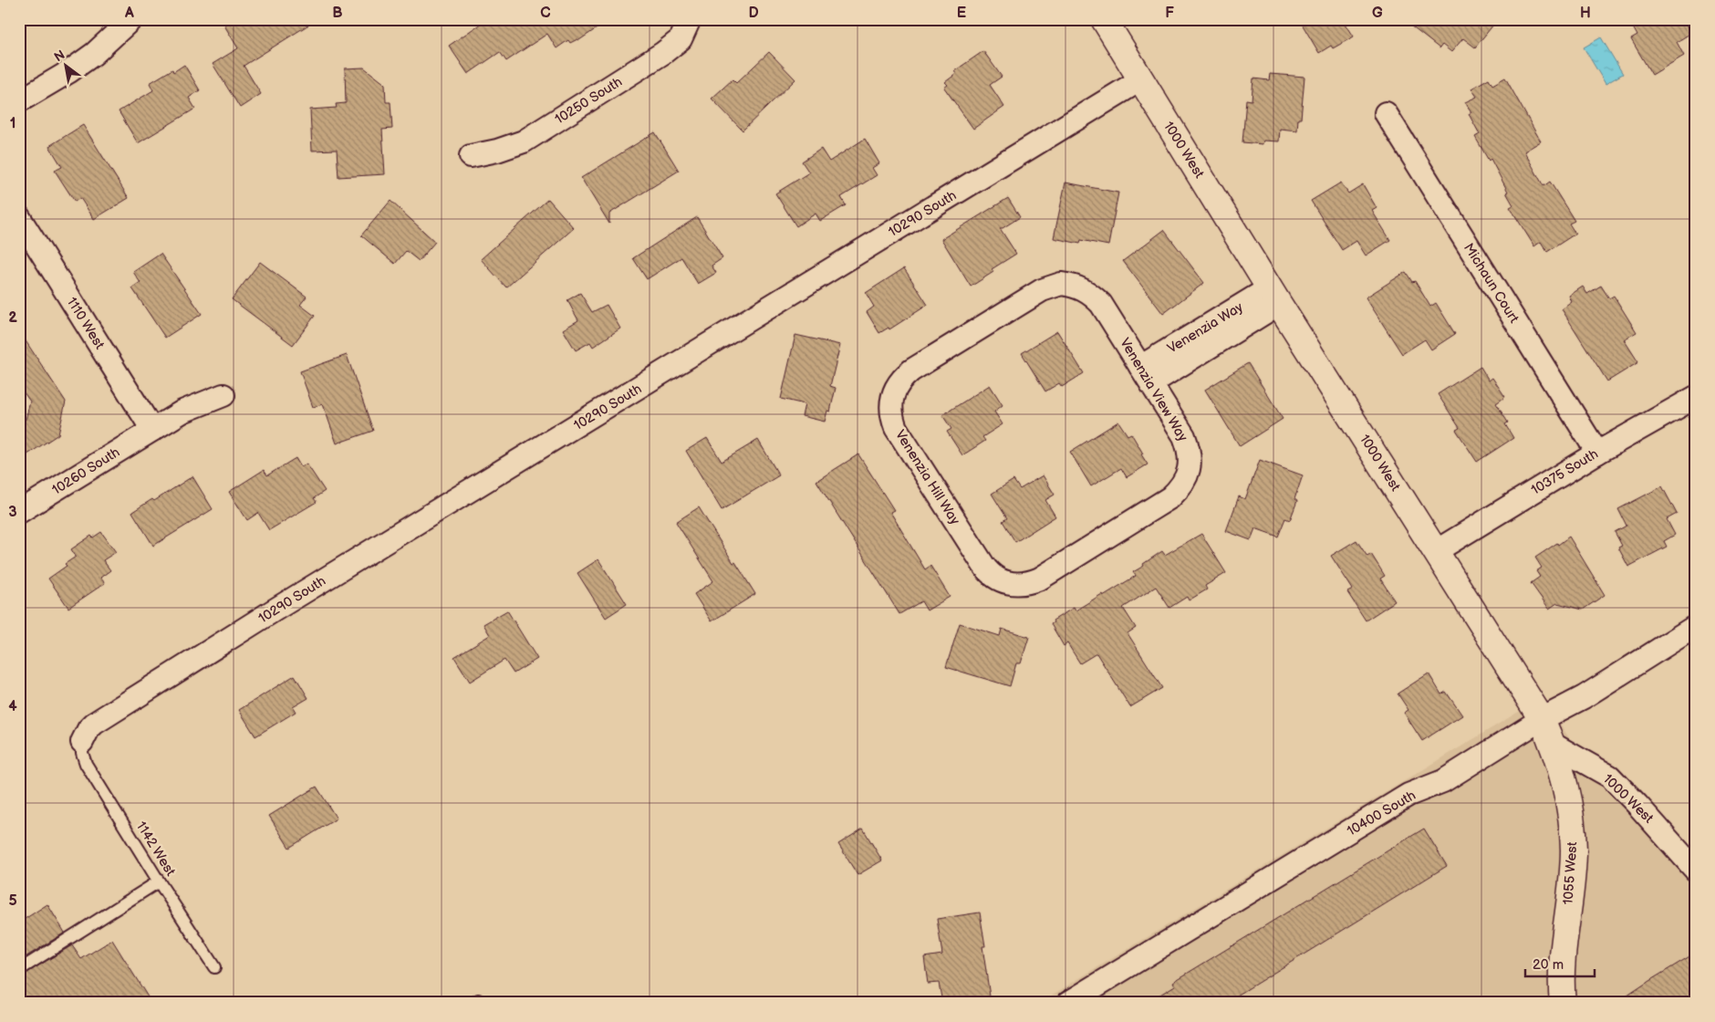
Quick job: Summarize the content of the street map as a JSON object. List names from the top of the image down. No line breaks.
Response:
{"streets":{"street":["10250 South","1000 West","10290 South","Michaun Court","1110 West","Venenzia Way","Venenzia View Way","10260 South","10375 South","Venenzia Hill Way","10400 South","1055 West"],"lane":["1142 West"]},"crossings":[["1000 West","10290 South"],["1000 West","Venenzia Way"],["1000 West","10375 South"],["1000 West","10400 South"],["1000 West","1055 West"],["10290 South","1142 West"],["Michaun Court","10375 South"],["1110 West","10260 South"],["Venenzia Way","Venenzia View Way"],["Venenzia View Way","Venenzia Hill Way"]],"scale_bar":"20 m","north":"top left","grid":{"columns":["A","B","C","D","E","F","G","H"],"rows":["1","2","3","4","5"]}}
